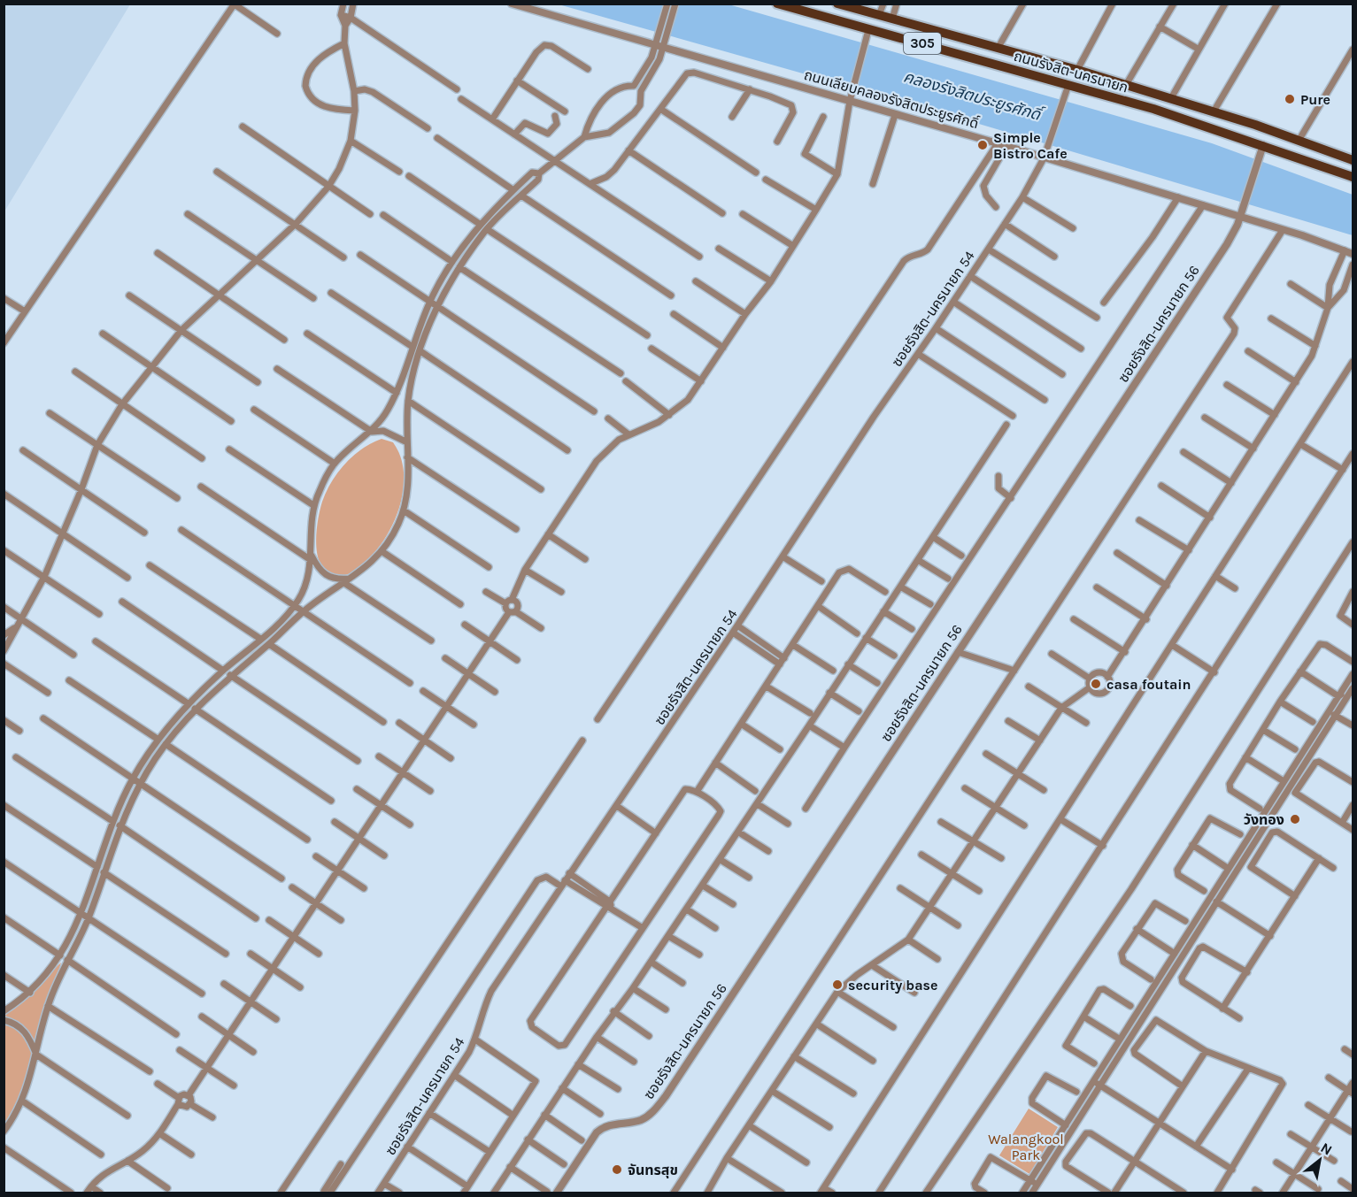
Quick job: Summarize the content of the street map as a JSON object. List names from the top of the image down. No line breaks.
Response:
{"streets":{"main road":["305","ถนนรังสิต-นครนายก"],"street":["ถนนเลียบคลองรังสิตประยูรศักดิ์","ซอยรังสิต-นครนายก 54","ซอยรังสิต-นครนายก 56"]},"crossings":[["ถนนรังสิต-นครนายก","ซอยรังสิต-นครนายก 54"],["ถนนรังสิต-นครนายก","ซอยรังสิต-นครนายก 56"],["ถนนเลียบคลองรังสิตประยูรศักดิ์","ซอยรังสิต-นครนายก 54"],["ถนนเลียบคลองรังสิตประยูรศักดิ์","ซอยรังสิต-นครนายก 56"]],"water":["คลองรังสิตประยูรศักดิ์"],"parks":["Walangkool Park"],"places":["Pure","Simple Bistro Cafe","casa foutain","วังทอง","security base","จันทรสุข"],"north":"top right"}
